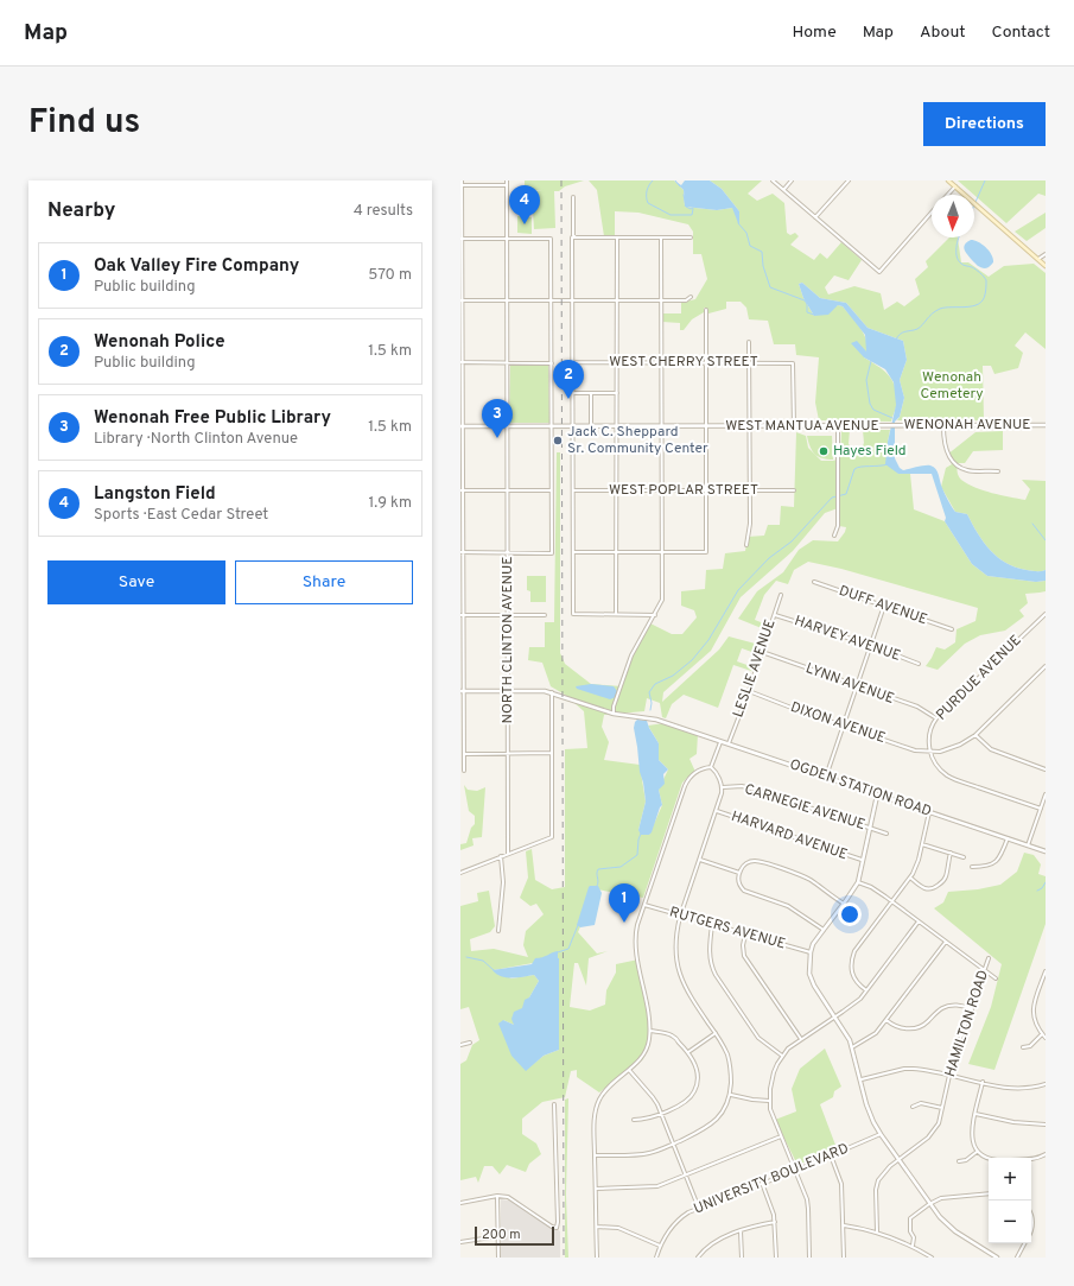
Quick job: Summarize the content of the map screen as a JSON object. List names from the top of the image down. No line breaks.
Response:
{"streets":{"street":["WEST CHERRY STREET","WENONAH AVENUE","WEST MANTUA AVENUE","WEST POPLAR STREET","DUFF AVENUE","HARVEY AVENUE","NORTH CLINTON AVENUE","LESLIE AVENUE","PURDUE AVENUE","LYNN AVENUE","DIXON AVENUE","OGDEN STATION ROAD","CARNEGIE AVENUE","HARVARD AVENUE","RUTGERS AVENUE","HAMILTON ROAD","UNIVERSITY BOULEVARD"]},"crossings":[["WEST CHERRY STREET","WEST MANTUA AVENUE"],["WENONAH AVENUE","WEST MANTUA AVENUE"],["WEST MANTUA AVENUE","NORTH CLINTON AVENUE"],["HARVEY AVENUE","LESLIE AVENUE"],["LESLIE AVENUE","LYNN AVENUE"],["LESLIE AVENUE","DIXON AVENUE"],["LESLIE AVENUE","OGDEN STATION ROAD"],["PURDUE AVENUE","LYNN AVENUE"],["PURDUE AVENUE","DIXON AVENUE"]],"parks":["Wenonah Cemetery"],"places":["Jack C. Sheppard Sr. Community Center","Hayes Field"],"scale_bar":"200 m","north":"bottom","page":{"header":"Map","nav":["Home","Map","About","Contact"],"title":"Find us","buttons":["Directions",["Save","Share"]],"heading":["Nearby","4 results"],"pins":["4","2","3","1"],"list":[{"mark":"1","name":"Oak Valley Fire Company","note":"Public building","value":"570 m"},{"mark":"2","name":"Wenonah Police","note":"Public building","value":"1.5 km"},{"mark":"3","name":"Wenonah Free Public Library","note":"Library · North Clinton Avenue","value":"1.5 km"},{"mark":"4","name":"Langston Field","note":"Sports · East Cedar Street","value":"1.9 km"}],"map_buttons":["+","−"],"scale":"200 m"}}
